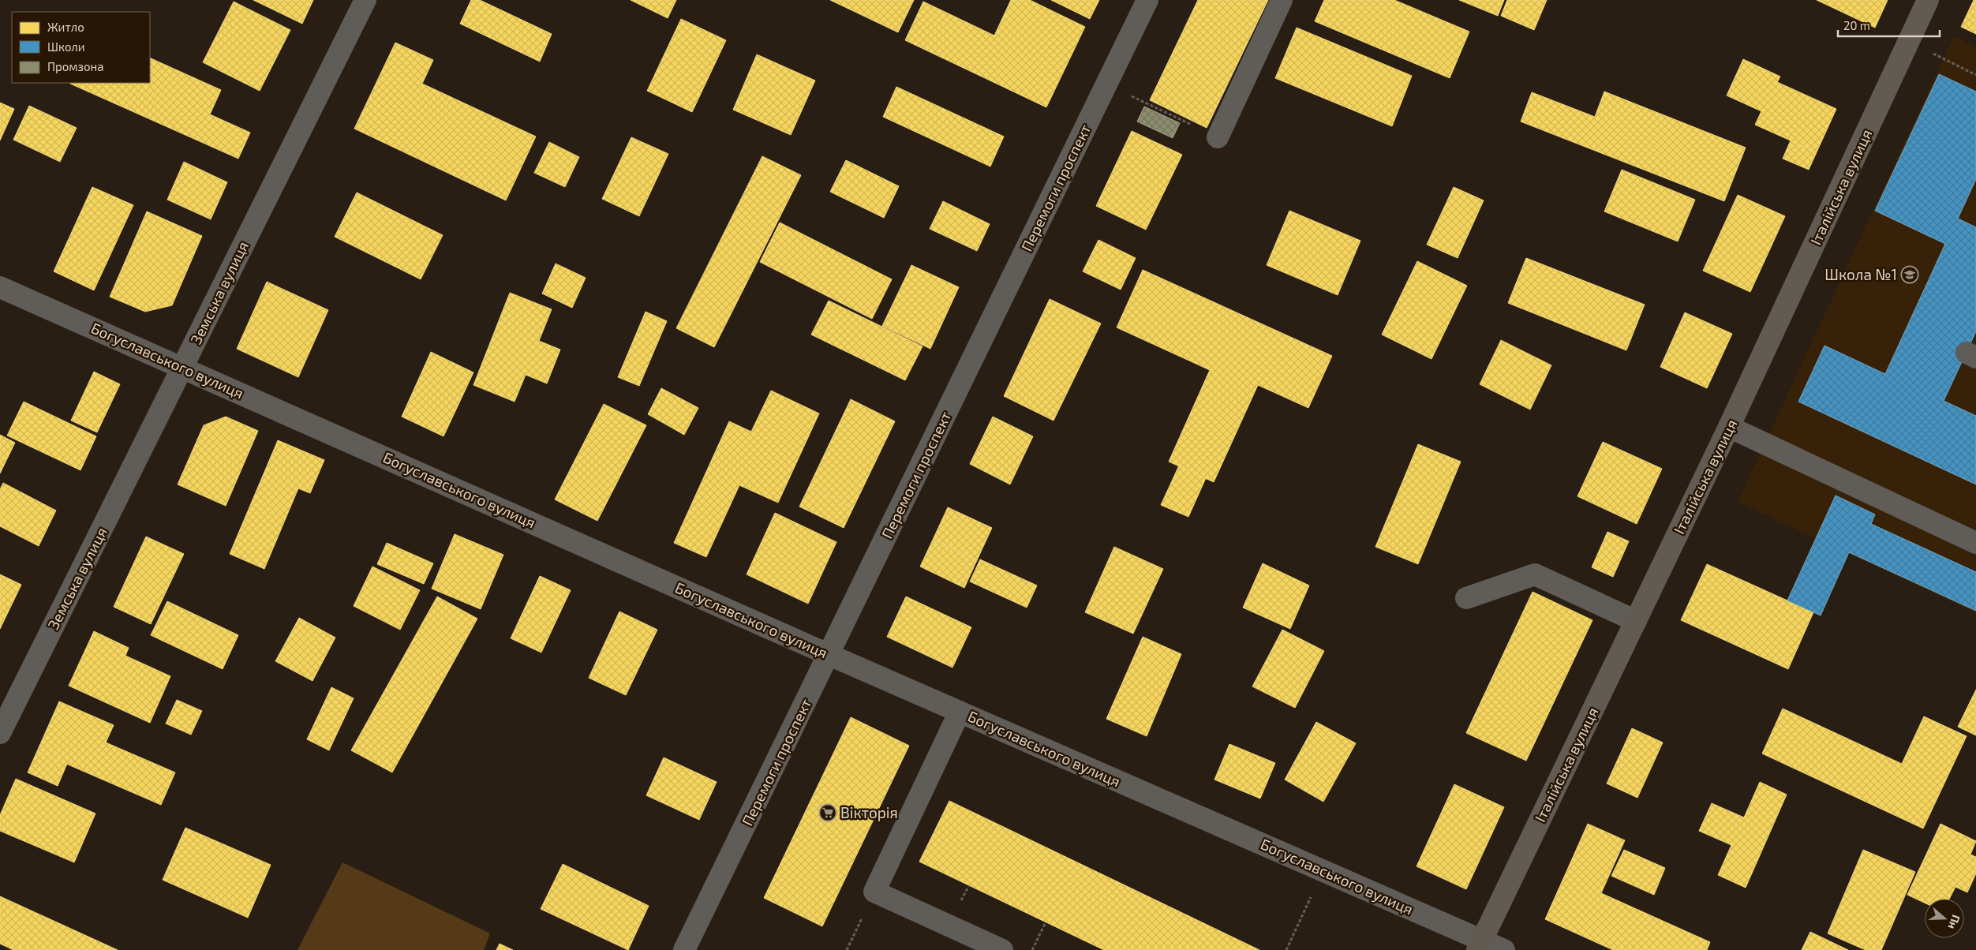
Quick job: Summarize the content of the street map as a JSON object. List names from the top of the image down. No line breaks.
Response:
{"streets":{"main road":["Італійська вулиця"],"street":["Перемоги проспект","Земська вулиця","Богуславського вулиця"]},"crossings":[["Італійська вулиця","Богуславського вулиця"],["Перемоги проспект","Богуславського вулиця"],["Земська вулиця","Богуславського вулиця"]],"places":{"school or university":["Школа №1"],"supermarket":["Вікторія"]},"legend":["Житло","Школи","Промзона"],"scale_bar":"20 m","north":"right"}
